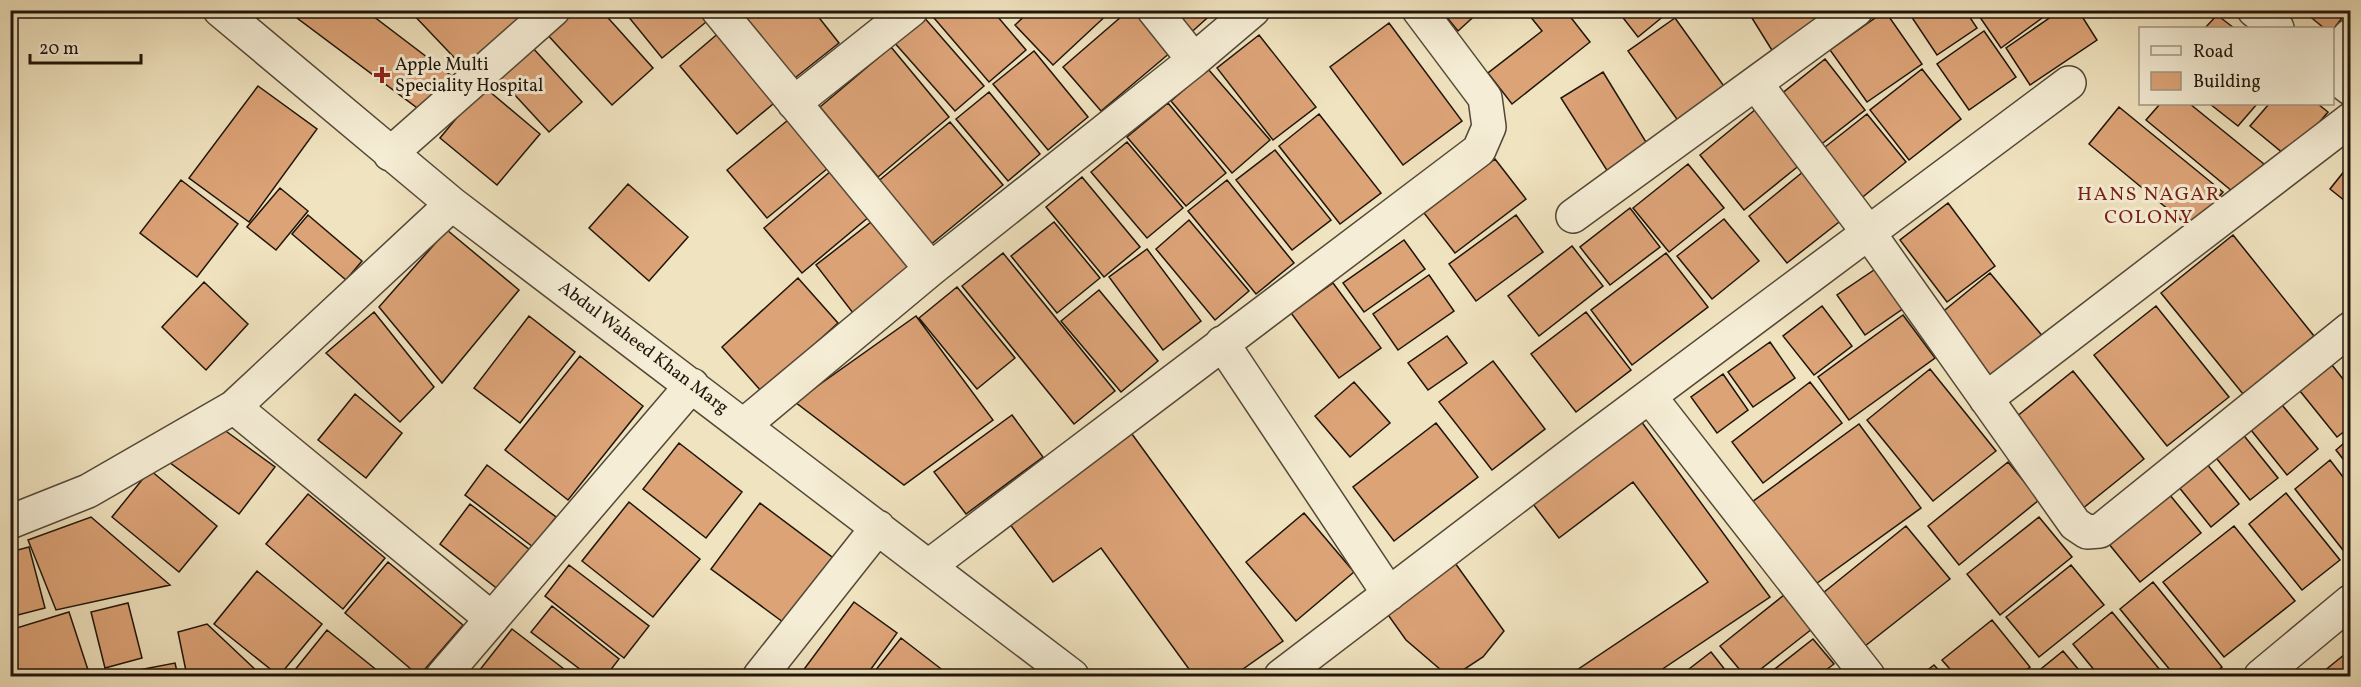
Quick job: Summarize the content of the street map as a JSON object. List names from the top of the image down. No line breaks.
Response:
{"streets":{"street":["Abdul Waheed Khan Marg"]},"districts":["HANS NAGAR COLONY"],"places":{"health":["Apple Multi Speciality Hospital"]},"legend":["Road","Building"],"scale_bar":"20 m"}
